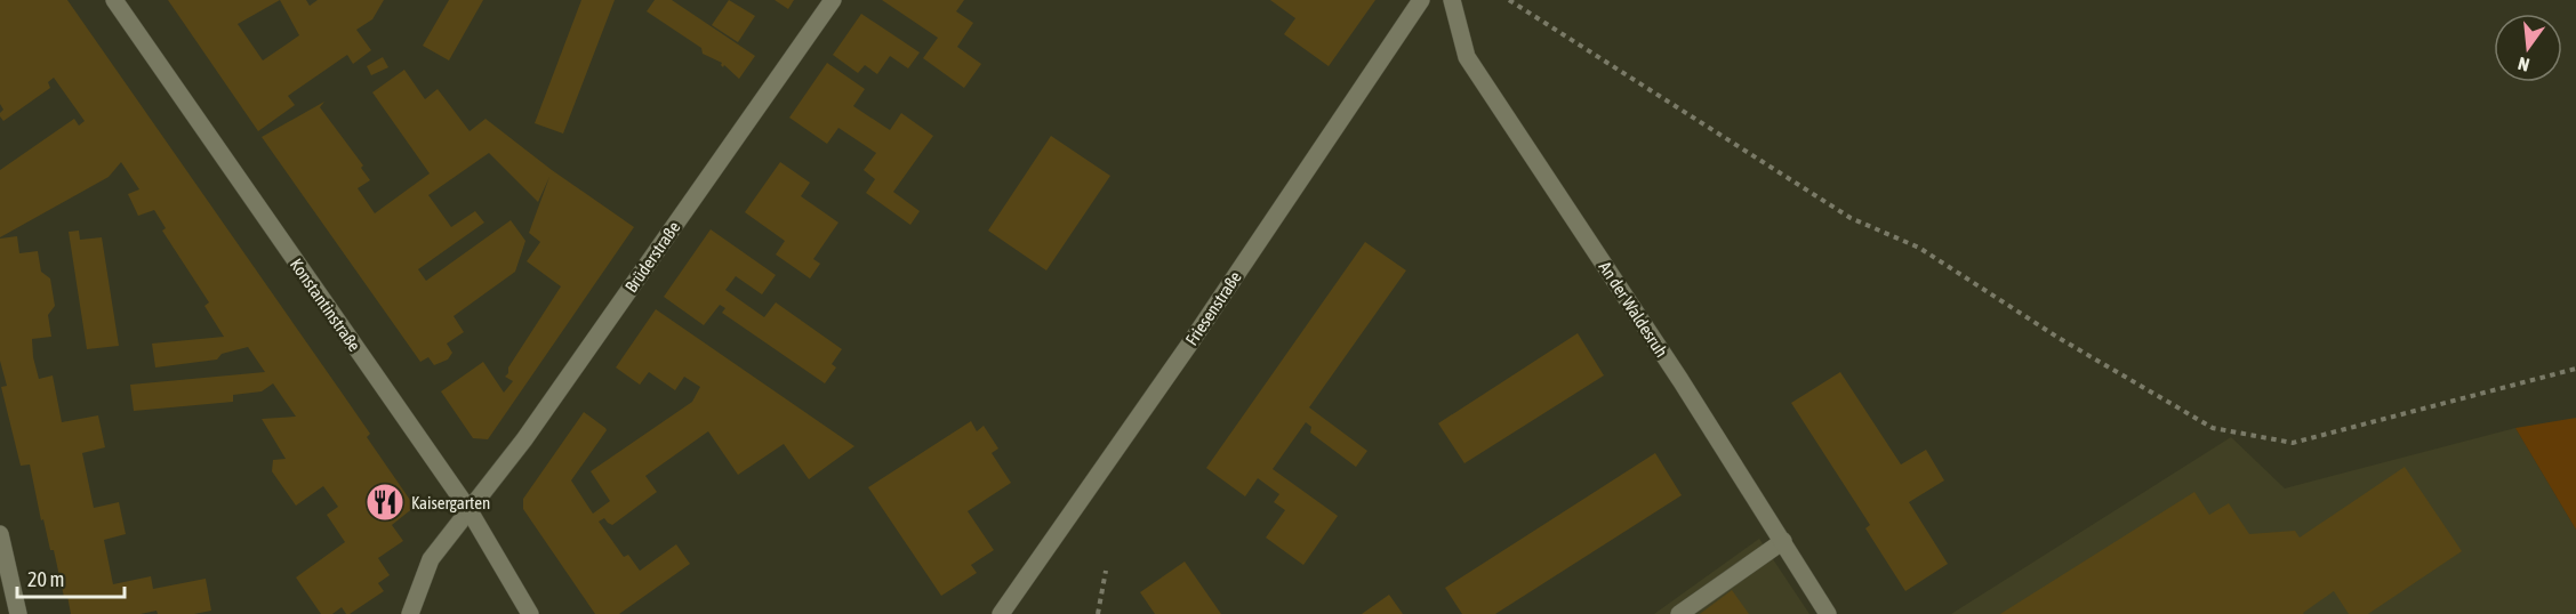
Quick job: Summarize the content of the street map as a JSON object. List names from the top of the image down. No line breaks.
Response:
{"streets":{"street":["Brüderstraße","Konstantinstraße","Friesenstraße","An der Waldesruh"]},"crossings":[["Brüderstraße","Konstantinstraße"]],"places":{"restaurant":["Kaisergarten"]},"scale_bar":"20 m","north":"bottom"}
